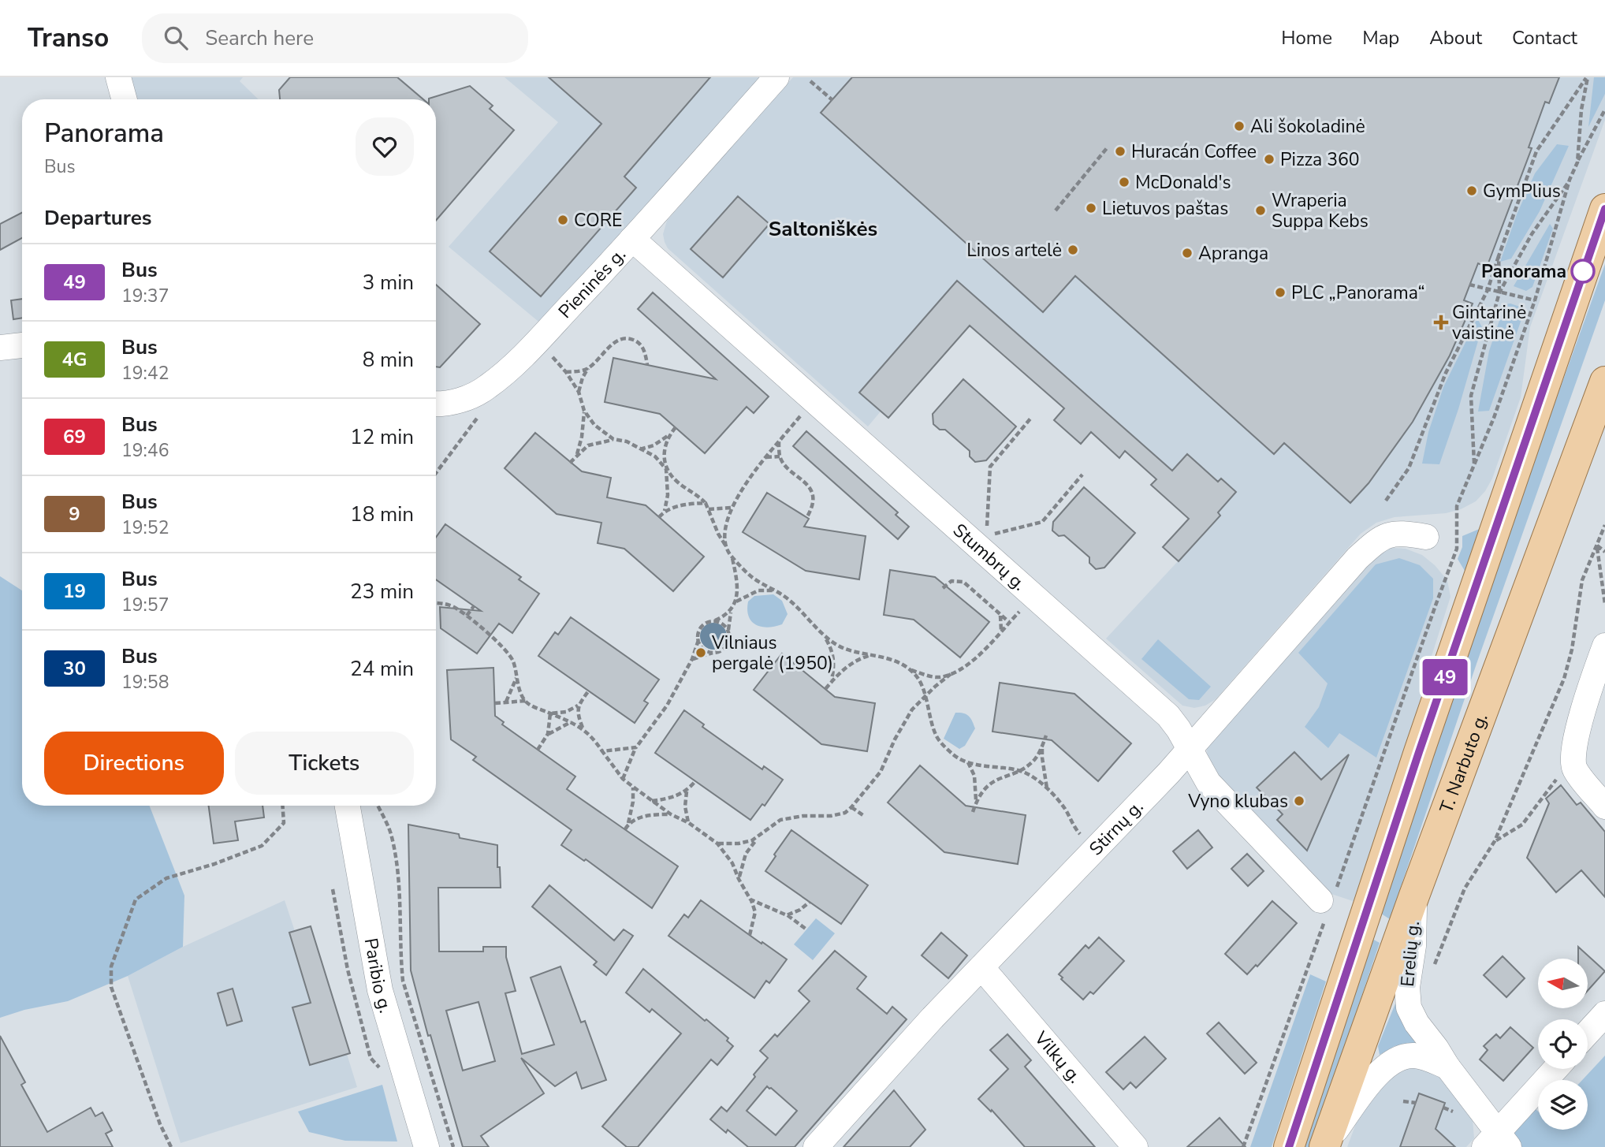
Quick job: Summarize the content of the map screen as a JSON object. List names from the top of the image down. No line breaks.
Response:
{"streets":{"main road":["T. Narbuto g."],"street":["Pieninės g.","Stumbrų g.","Stirnų g.","Erelių g.","Paribio g.","Vilkų g."]},"crossings":[["Pieninės g.","Stumbrų g."],["Stumbrų g.","Stirnų g."],["T. Narbuto g.","Erelių g."],["Stirnų g.","Vilkų g."]],"districts":["Saltoniškės"],"places":{"other":["Ali šokoladinė","Huracán Coffee","Pizza 360","McDonald's","GymPlius","Lietuvos paštas","Wraperia Suppa Kebs","CORE","Linos artelė","Apranga","Panorama","PLC „Panorama“","Vilniaus pergalė (1950)","Vyno klubas"],"health":["Gintarinė vaistinė"]},"lines":["bus line 49"],"north":"left","page":{"header":"Transo","search":"Search here","nav":["Home","Map","About","Contact"],"on_map":"49","heading":[["Panorama","Bus"],"Departures"],"list":[{"mark":"49","name":"Bus","note":"19:37","value":"3 min"},{"mark":"4G","name":"Bus","note":"19:42","value":"8 min"},{"mark":"69","name":"Bus","note":"19:46","value":"12 min"},{"mark":"9","name":"Bus","note":"19:52","value":"18 min"},{"mark":"19","name":"Bus","note":"19:57","value":"23 min"},{"mark":"30","name":"Bus","note":"19:58","value":"24 min"}],"buttons":["Directions","Tickets"]}}
